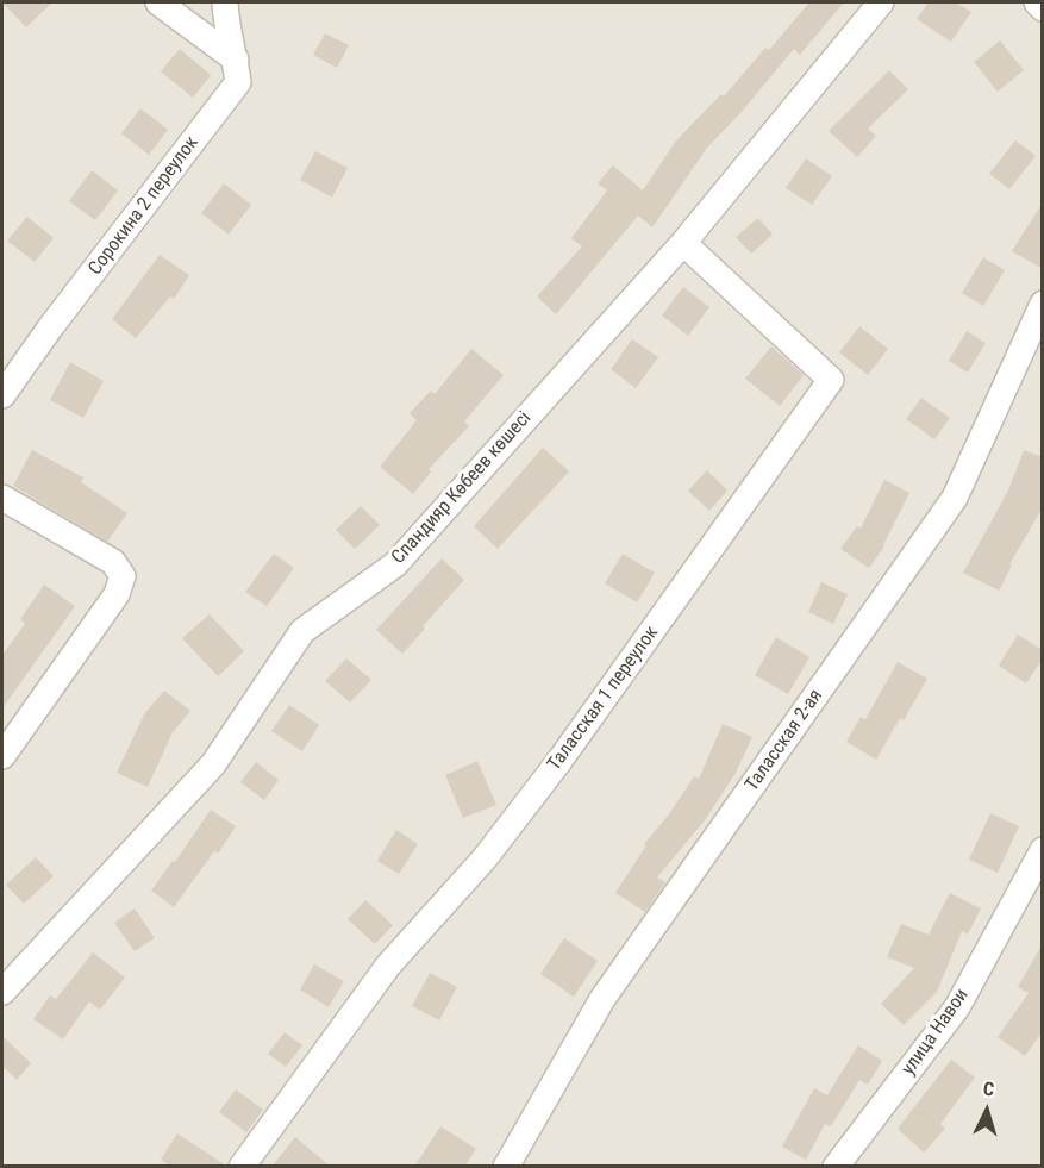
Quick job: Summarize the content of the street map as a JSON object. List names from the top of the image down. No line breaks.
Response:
{"streets":{"street":["Сорокина 2 переулок","Спандияр Көбеев көшесі","Таласская 1 переулок","Таласская 2-ая","улица Навои"]},"crossings":[["Спандияр Көбеев көшесі","Таласская 1 переулок"]],"north":"top"}
